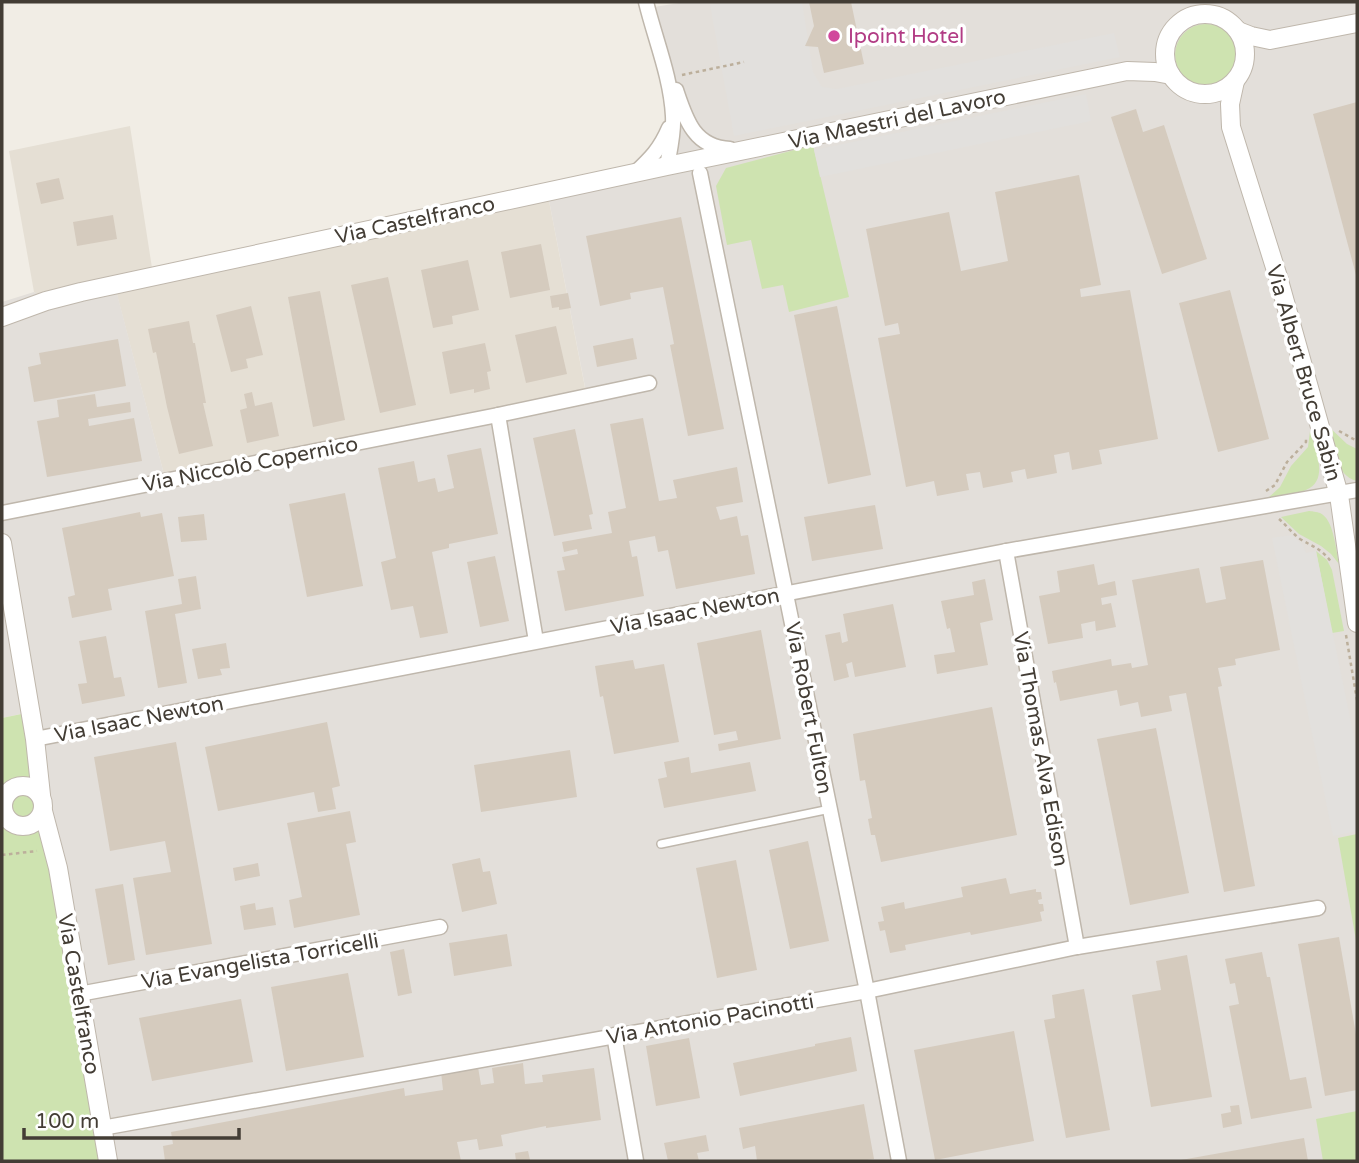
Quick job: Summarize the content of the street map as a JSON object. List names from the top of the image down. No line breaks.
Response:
{"streets":{"street":["Via Maestri del Lavoro","Via Castelfranco","Via Albert Bruce Sabin","Via Niccolò Copernico","Via Isaac Newton","Via Robert Fulton","Via Thomas Alva Edison","Via Evangelista Torricelli","Via Antonio Pacinotti"]},"crossings":[["Via Maestri del Lavoro","Via Castelfranco"],["Via Maestri del Lavoro","Via Albert Bruce Sabin"],["Via Castelfranco","Via Isaac Newton"],["Via Castelfranco","Via Evangelista Torricelli"],["Via Castelfranco","Via Antonio Pacinotti"],["Via Albert Bruce Sabin","Via Isaac Newton"],["Via Isaac Newton","Via Robert Fulton"],["Via Isaac Newton","Via Thomas Alva Edison"],["Via Robert Fulton","Via Antonio Pacinotti"],["Via Thomas Alva Edison","Via Antonio Pacinotti"]],"places":["Ipoint Hotel"],"scale_bar":"100 m"}
